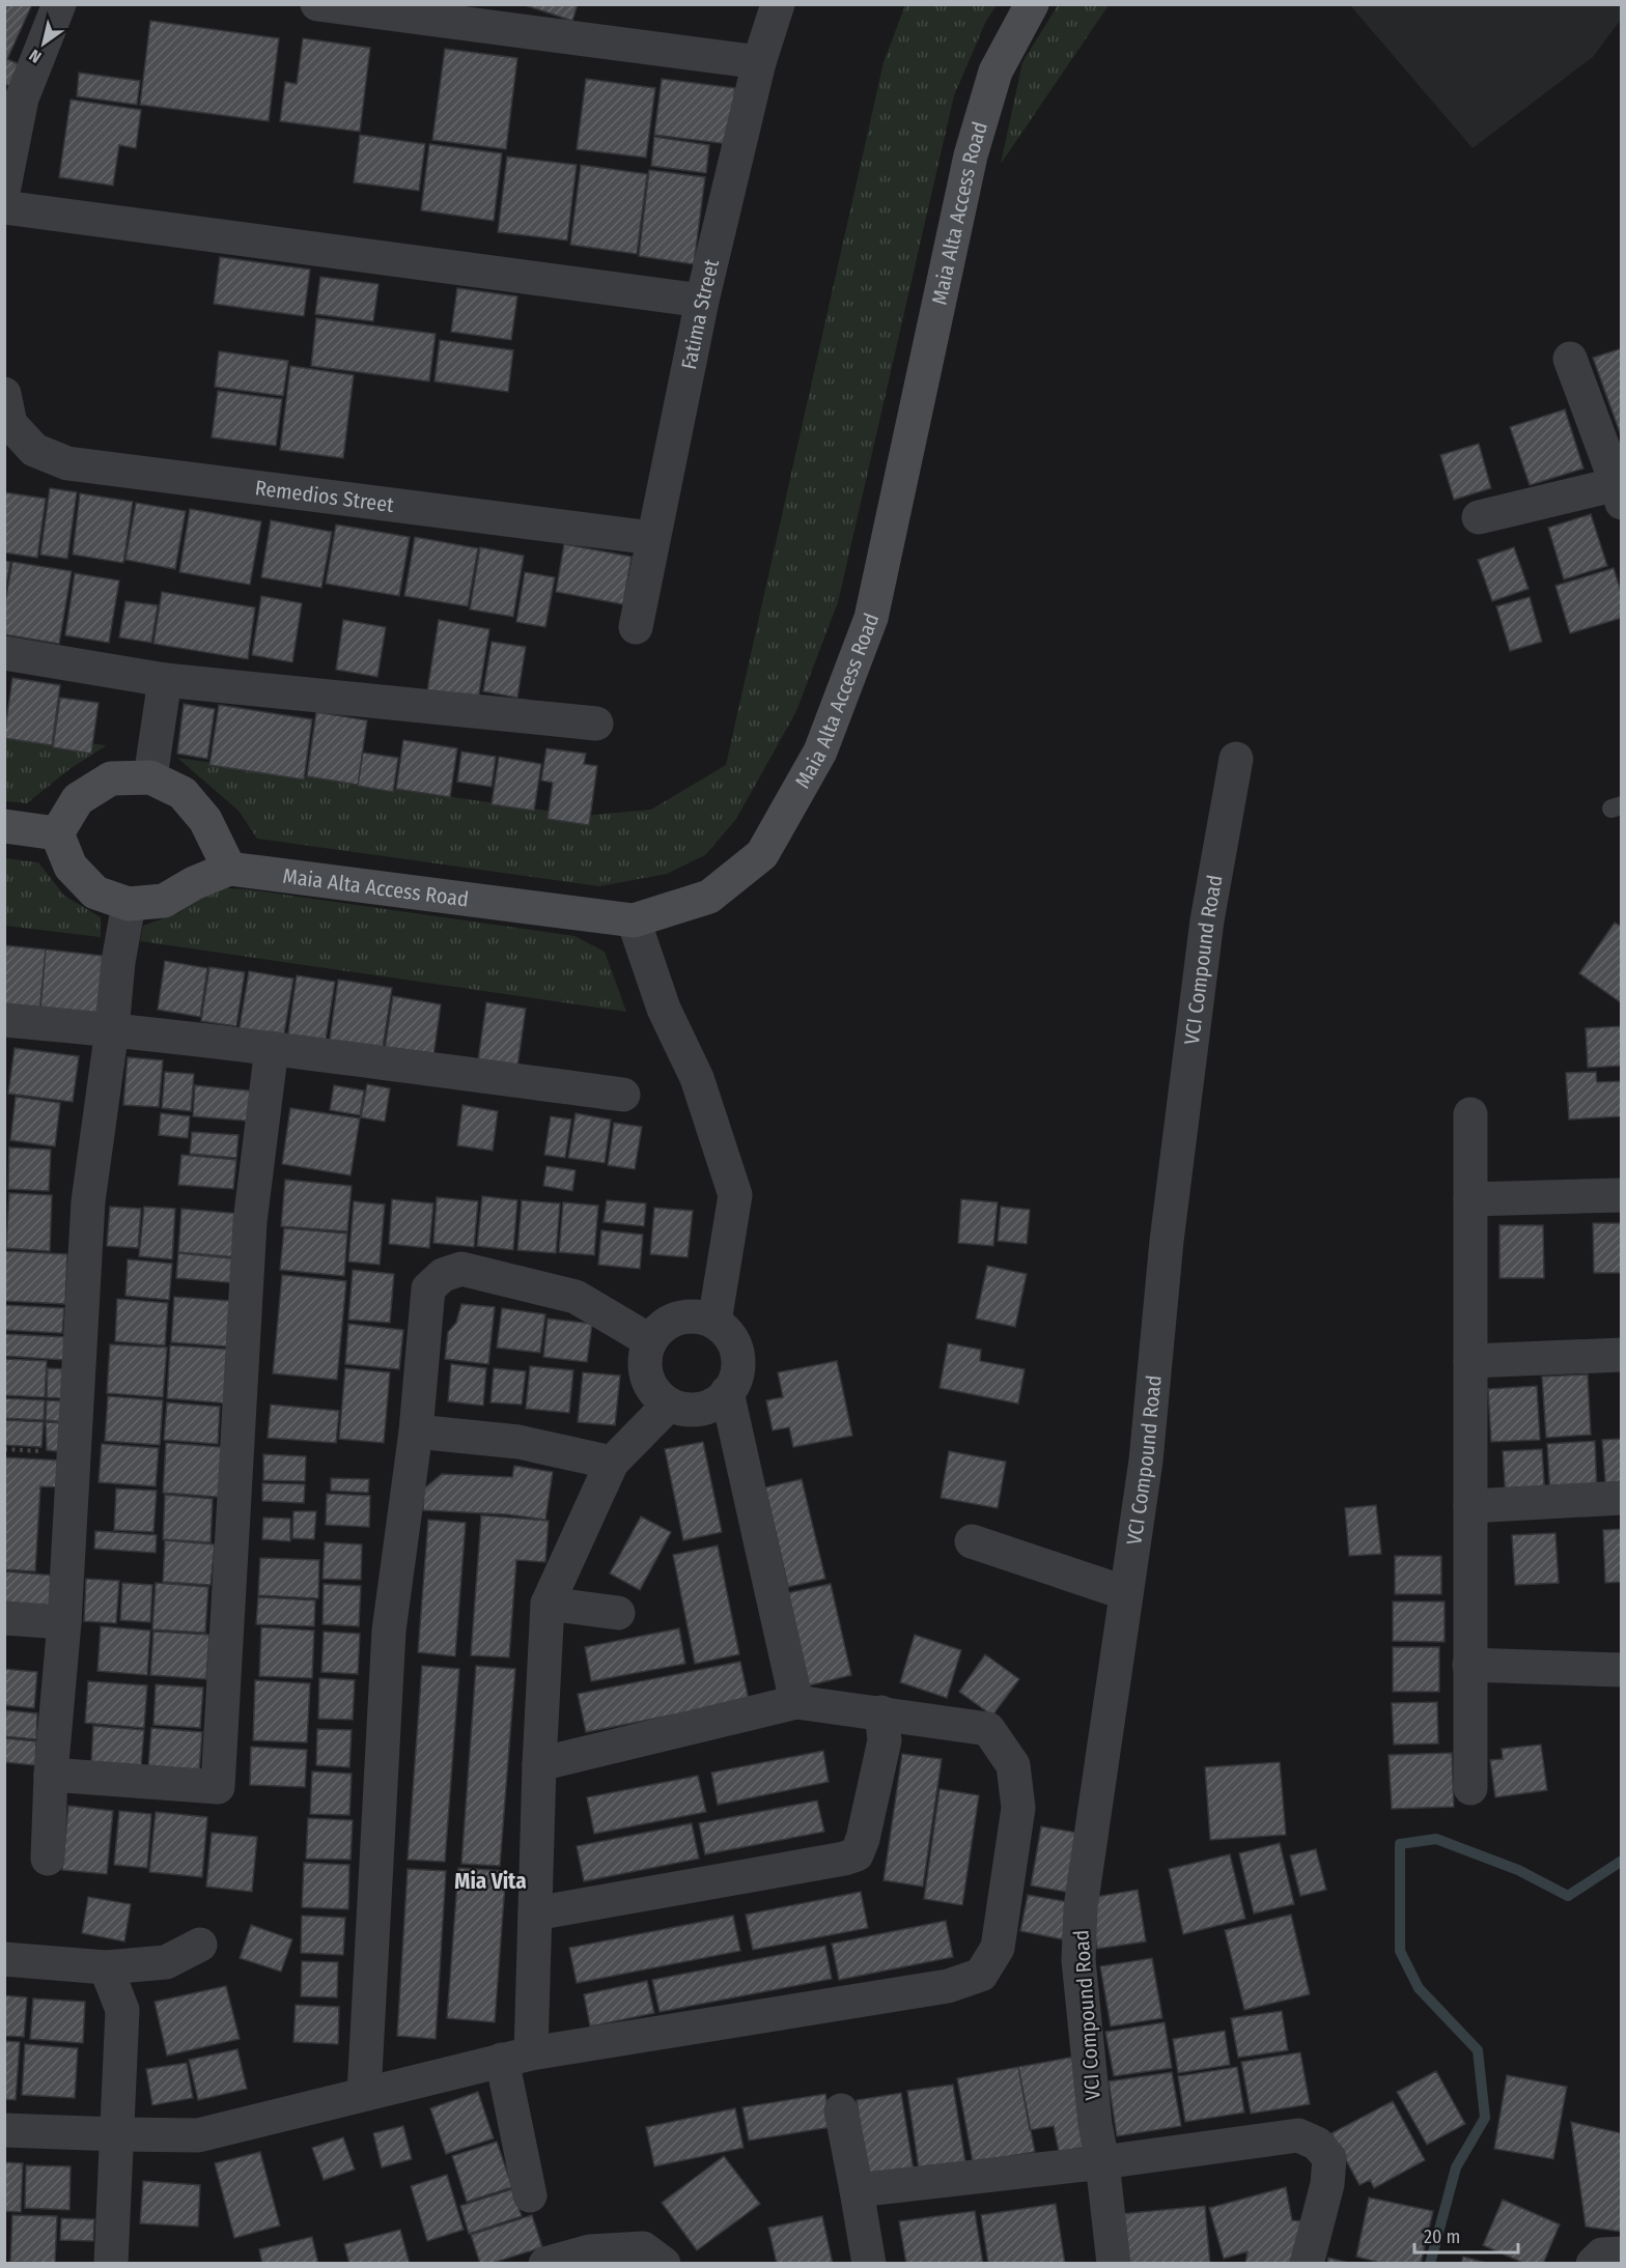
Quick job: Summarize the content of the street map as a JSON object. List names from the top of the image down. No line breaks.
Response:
{"streets":{"street":["Maia Alta Access Road","Fatima Street","Remedios Street","VCI Compound Road"]},"crossings":[["Fatima Street","Remedios Street"]],"districts":["Mia Vita"],"scale_bar":"20 m","north":"bottom left"}
